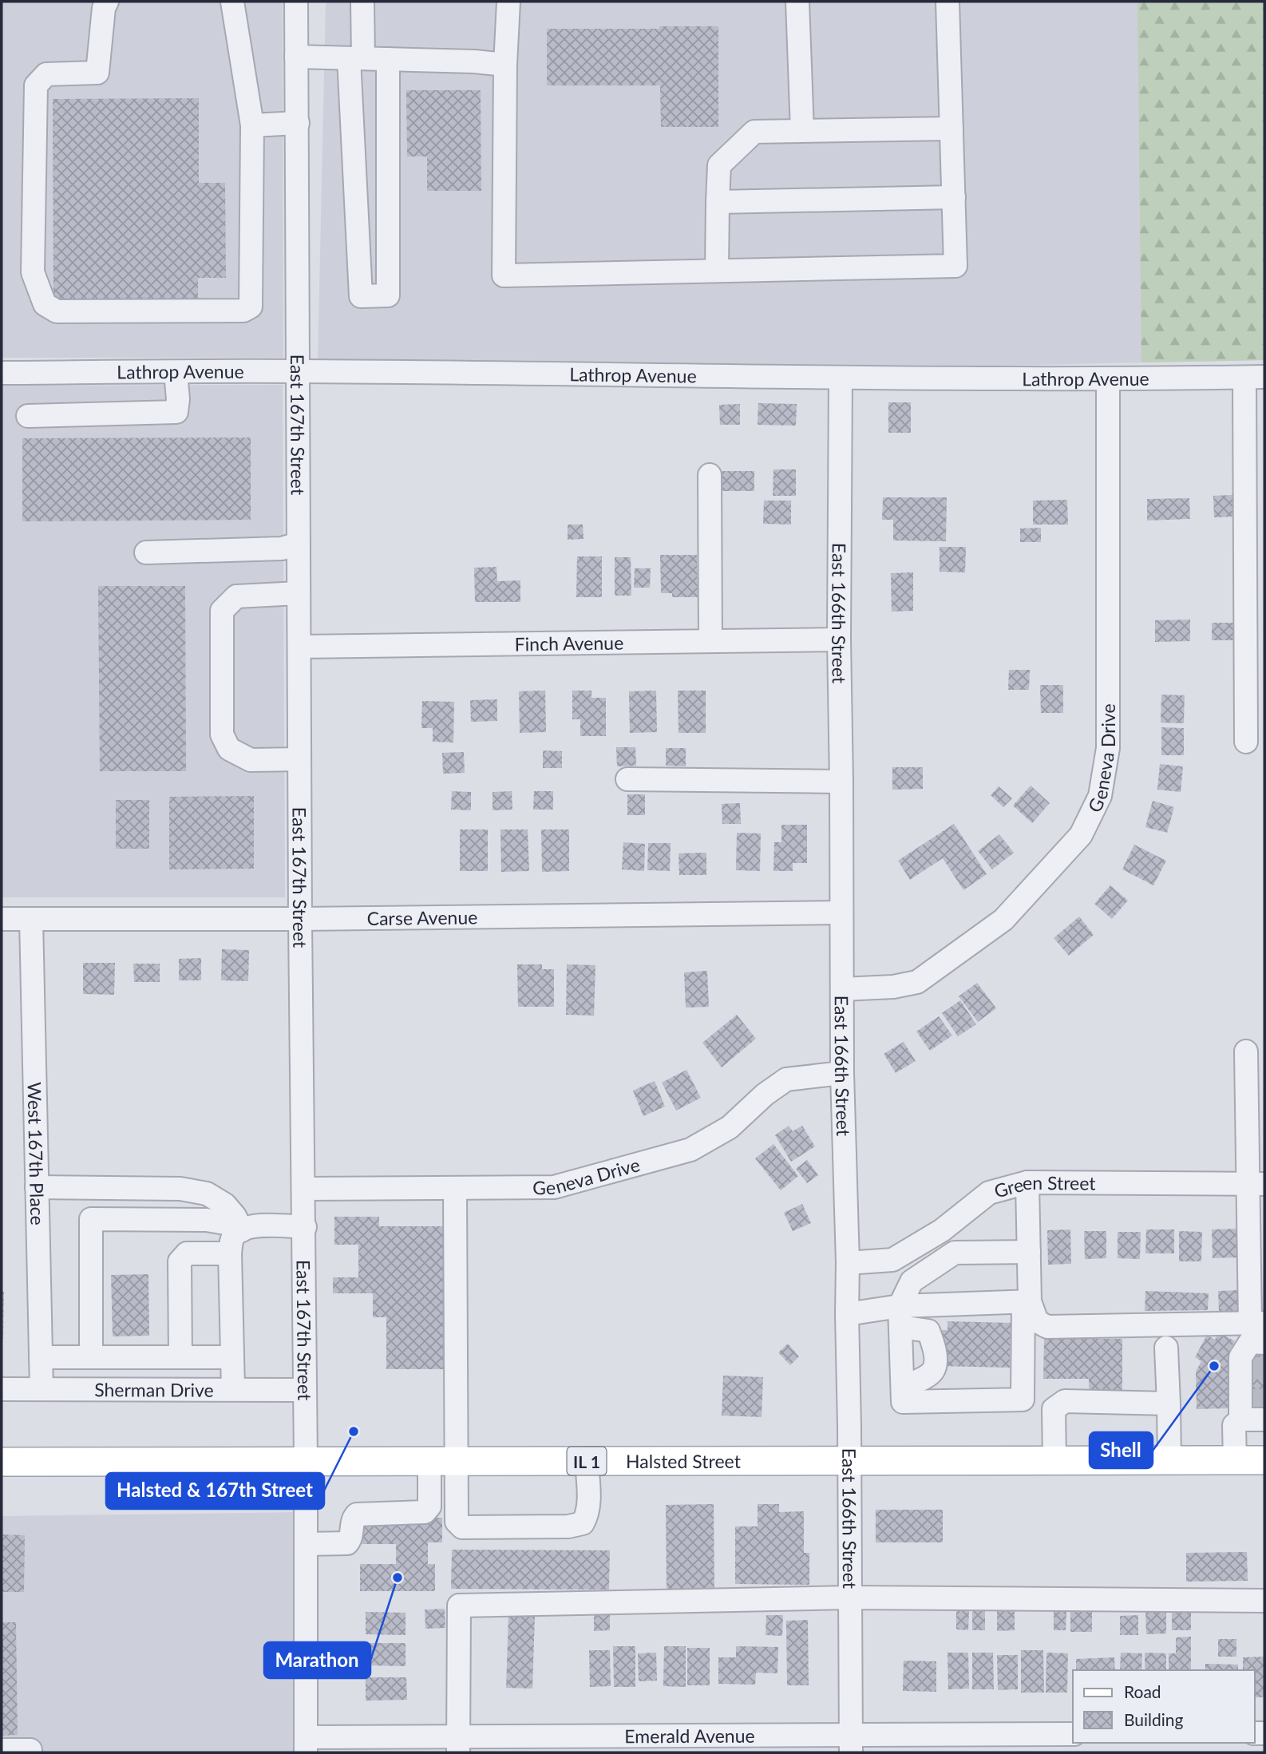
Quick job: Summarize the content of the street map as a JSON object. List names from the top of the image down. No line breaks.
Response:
{"streets":{"main road":["IL 1","Halsted Street"],"street":["Lathrop Avenue","East 167th Street","East 166th Street","Finch Avenue","Geneva Drive","Carse Avenue","West 167th Place","Green Street","Sherman Drive","Emerald Avenue"]},"crossings":[["Lathrop Avenue","East 167th Street"],["Lathrop Avenue","East 166th Street"],["Lathrop Avenue","Geneva Drive"],["East 167th Street","Finch Avenue"],["East 167th Street","Geneva Drive"],["East 167th Street","Carse Avenue"],["East 167th Street","Sherman Drive"],["East 167th Street","Halsted Street"],["East 167th Street","Emerald Avenue"],["East 166th Street","Finch Avenue"],["East 166th Street","Geneva Drive"],["East 166th Street","Carse Avenue"],["East 166th Street","Green Street"],["East 166th Street","Halsted Street"],["East 166th Street","Emerald Avenue"],["Carse Avenue","West 167th Place"],["West 167th Place","Sherman Drive"]],"places":["Shell","Halsted & 167th Street","Marathon"],"legend":["Road","Building"]}
